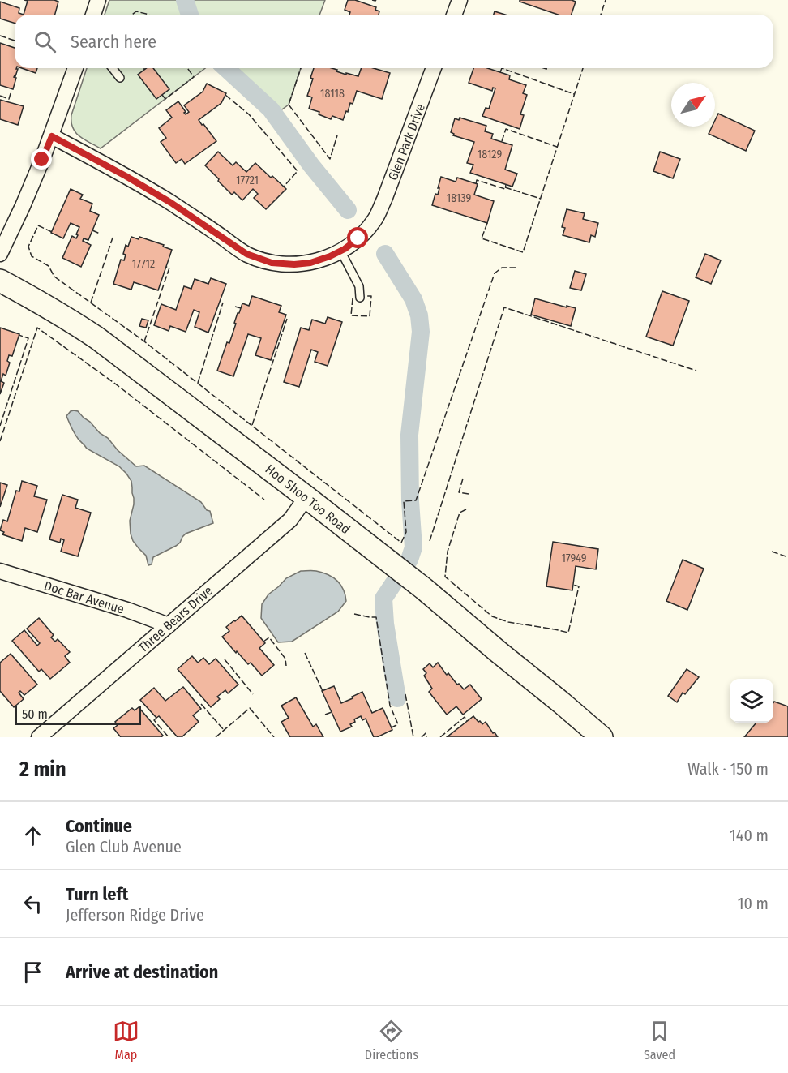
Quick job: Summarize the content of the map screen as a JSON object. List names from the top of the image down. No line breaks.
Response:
{"streets":{"street":["Glen Park Drive","Hoo Shoo Too Road","Doc Bar Avenue","Three Bears Drive"]},"crossings":[["Hoo Shoo Too Road","Three Bears Drive"],["Doc Bar Avenue","Three Bears Drive"]],"house_numbers":["18118","18129","17721","18139","17712","17949"],"scale_bar":"50 m","north":"top right","page":{"search":"Search here","scale":"50 m","heading":["2 min","Walk · 150 m"],"list":[["Continue","Glen Club Avenue","140 m"],["Turn left","Jefferson Ridge Drive","10 m"],"Arrive at destination"],"nav":["Map","Directions","Saved"]}}
